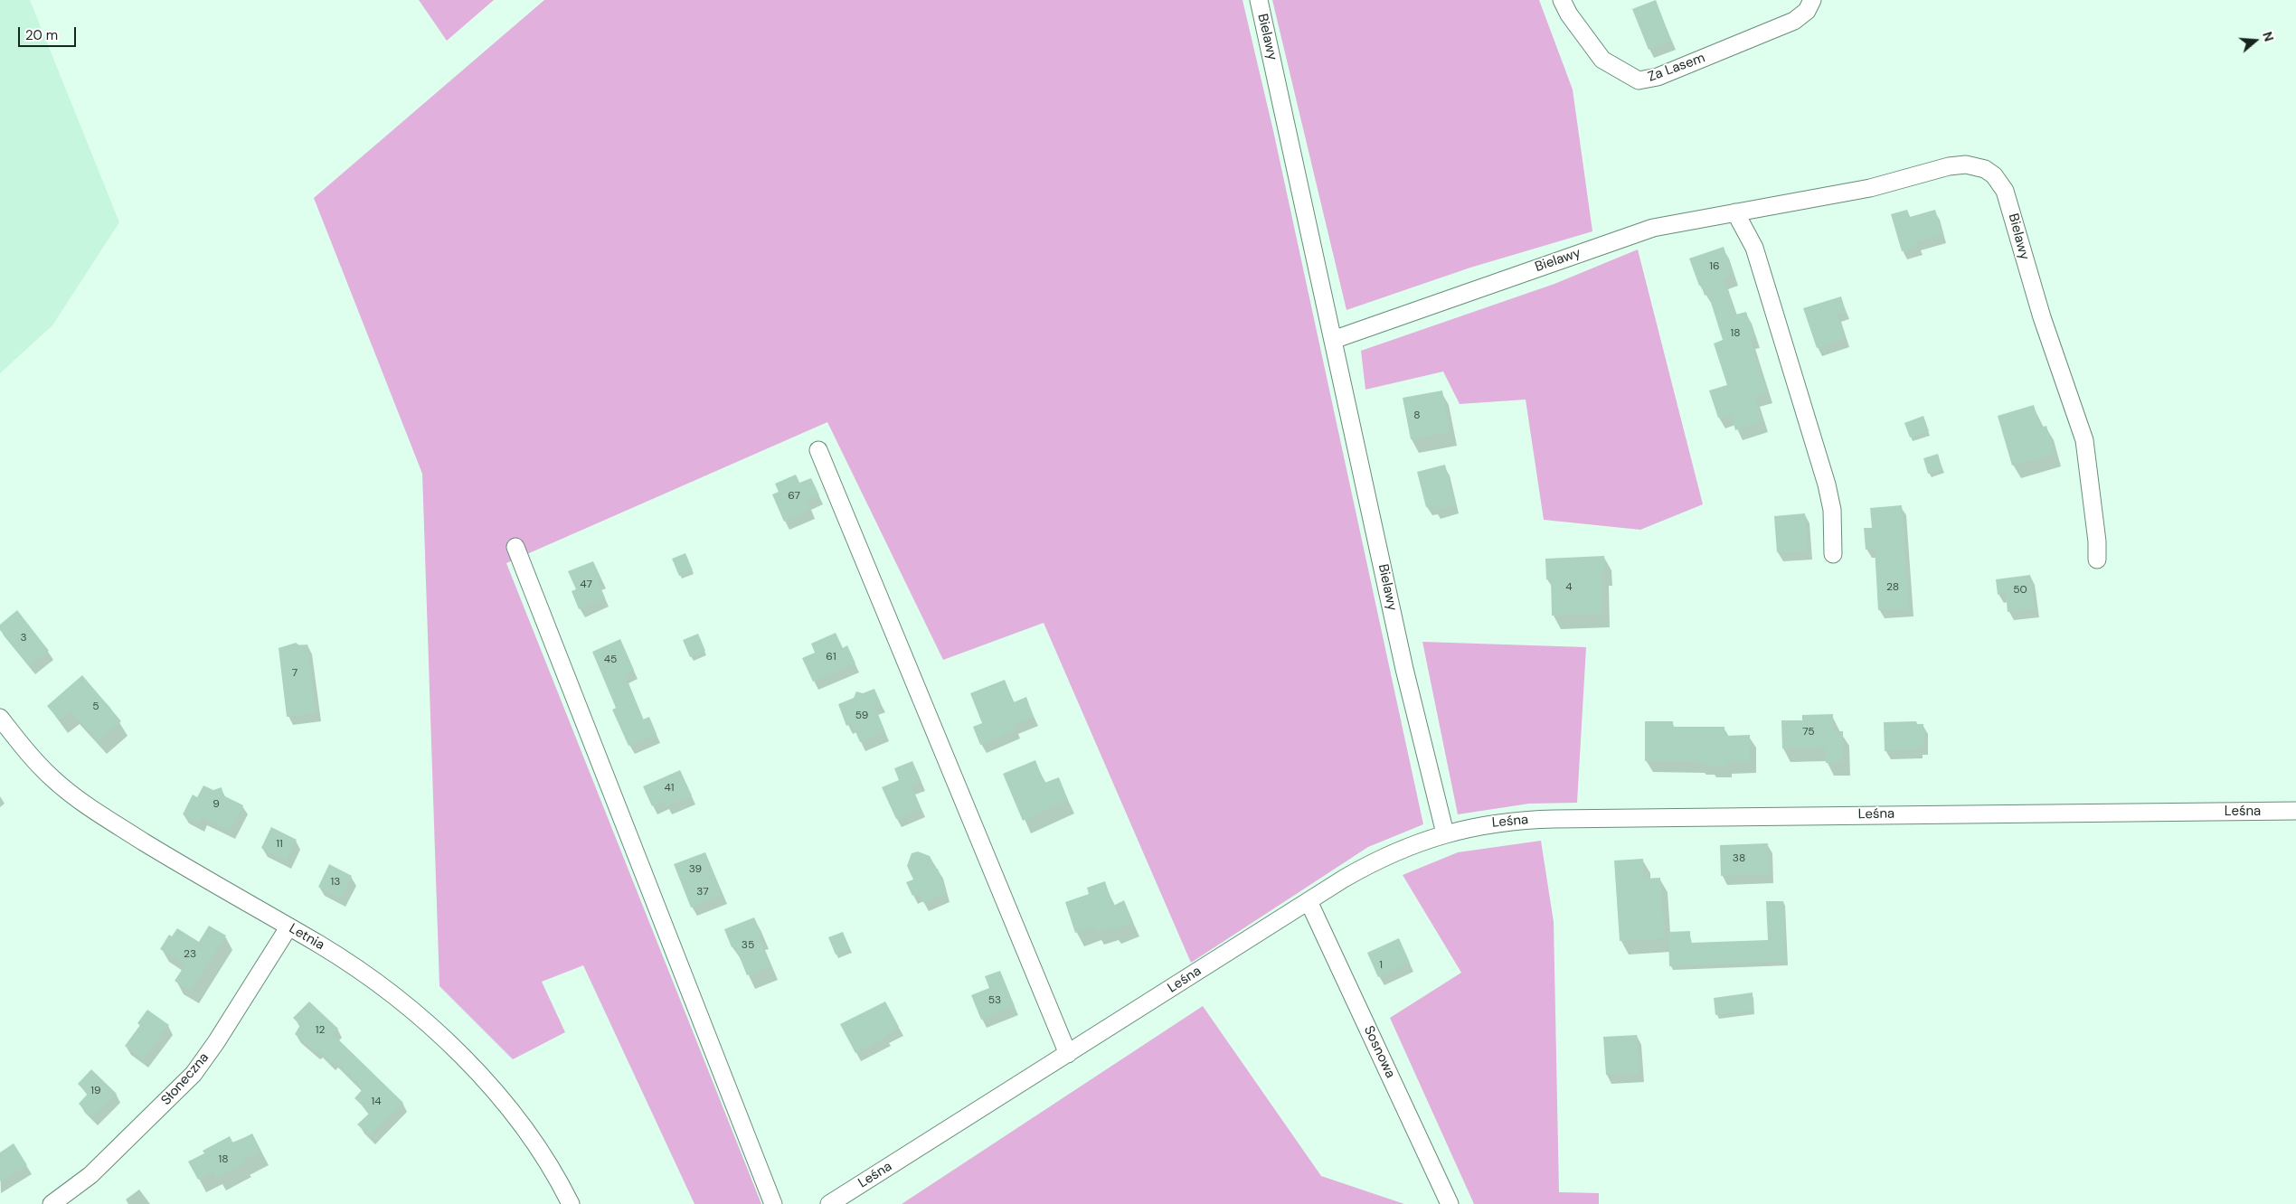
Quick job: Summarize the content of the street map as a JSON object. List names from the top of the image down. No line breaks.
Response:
{"streets":{"street":["Bielawy","Za Lasem","Leśna","Letnia","Sosnowa","Słoneczna"]},"crossings":[["Bielawy","Leśna"],["Leśna","Sosnowa"],["Letnia","Słoneczna"]],"house_numbers":["16","18","8","67","47","4","28","50","3","61","45","7","5","59","75","41","9","11","38","39","13","37","35","23","1","53","12","19","14","18"],"scale_bar":"20 m","north":"right"}
